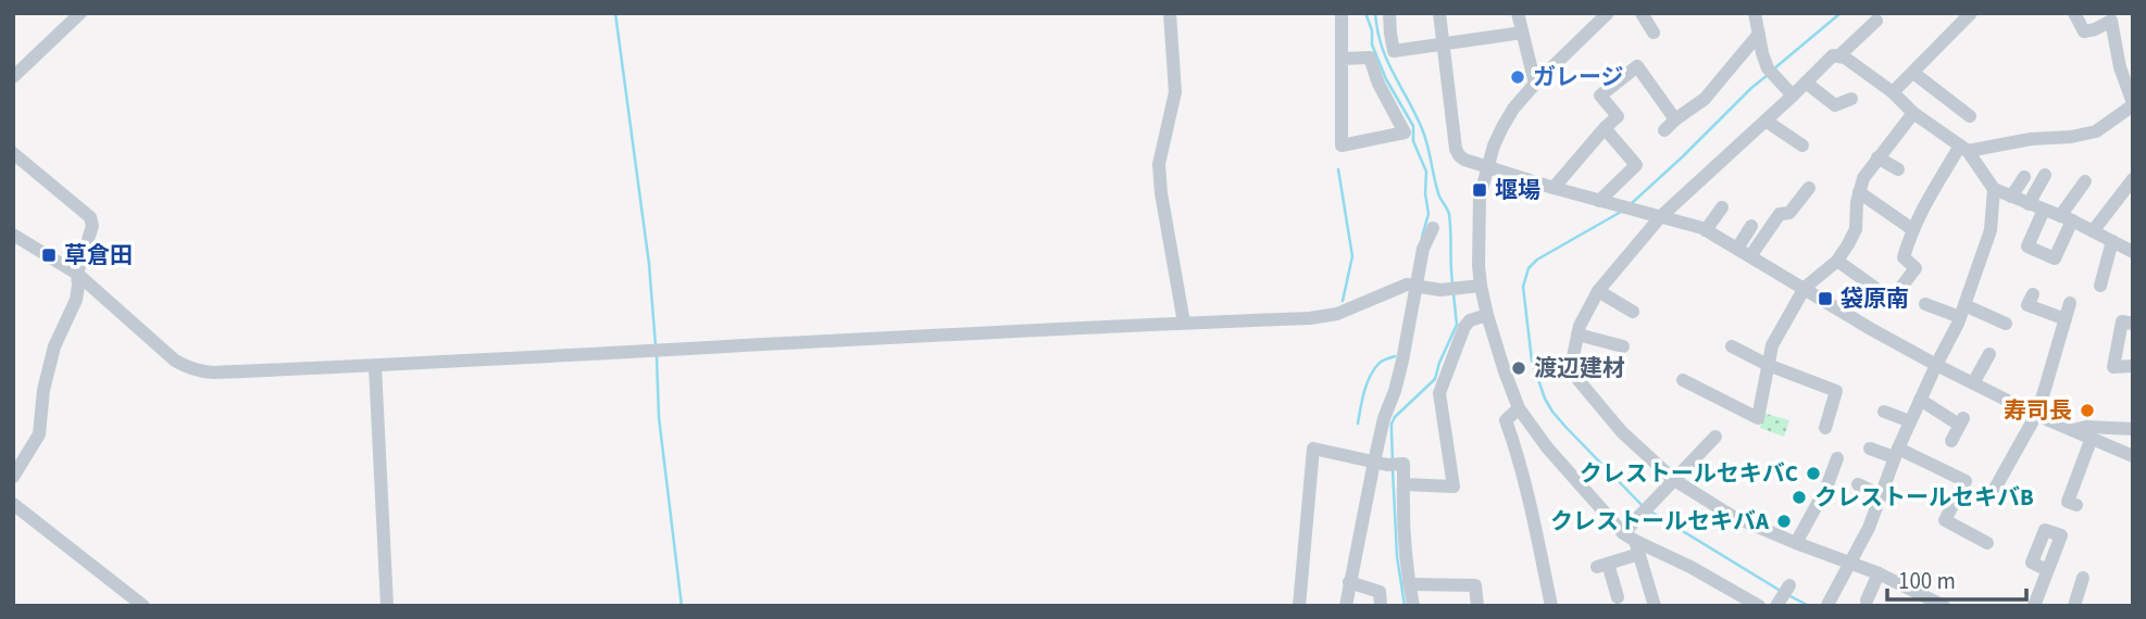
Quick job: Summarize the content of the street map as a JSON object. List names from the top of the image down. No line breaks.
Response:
{"places":{"other":["ガレージ","渡辺建材","寿司長","クレストールセキバC","クレストールセキバB","クレストールセキバA"],"transit":["堰場","草倉田","袋原南"]},"scale_bar":"100 m"}
